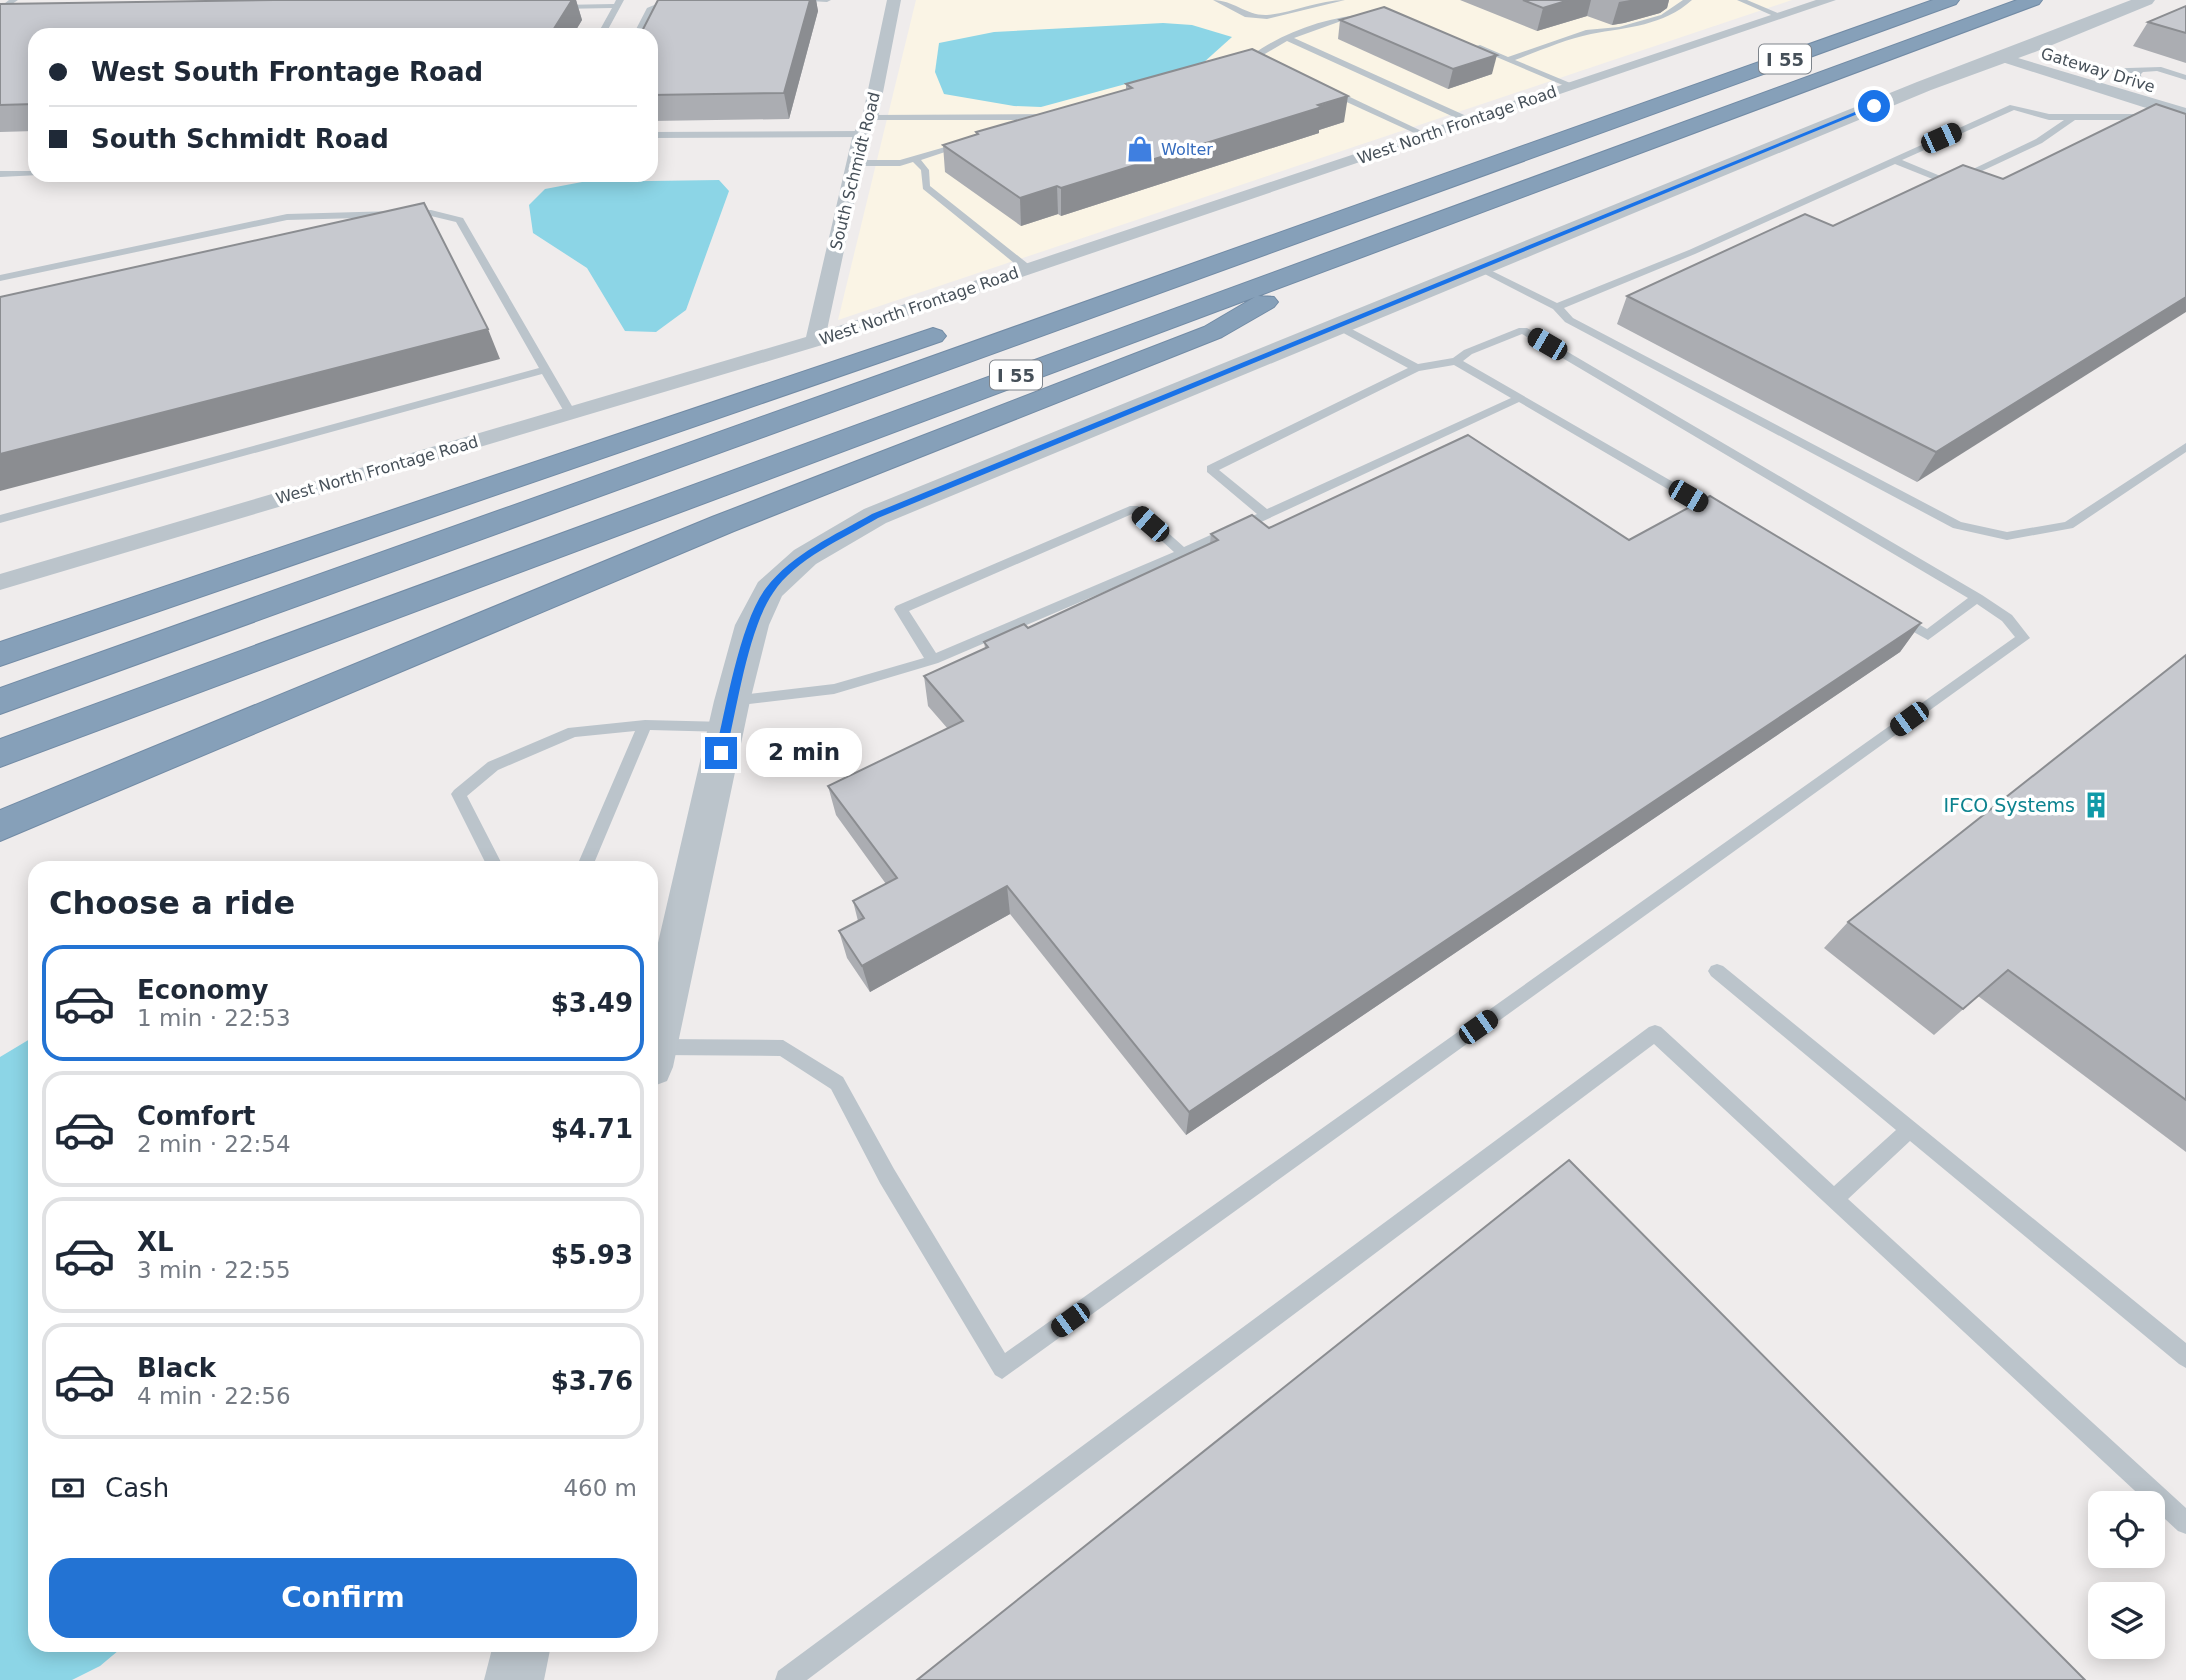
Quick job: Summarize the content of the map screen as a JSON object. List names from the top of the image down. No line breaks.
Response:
{"streets":{"highway":["I 55"],"street":["Gateway Drive","West North Frontage Road","South Schmidt Road"]},"crossings":[["West North Frontage Road","South Schmidt Road"]],"places":{"shop":["Wolter"],"building":["IFCO Systems"]},"page":{"banner":["West South Frontage Road","South Schmidt Road"],"bubble":"2 min","heading":"Choose a ride","list":[{"name":"Economy","note":"1 min · 22:53","value":"$3.49"},{"name":"Comfort","note":"2 min · 22:54","value":"$4.71"},{"name":"XL","note":"3 min · 22:55","value":"$5.93"},{"name":"Black","note":"4 min · 22:56","value":"$3.76"}],"pay":["Cash","460 m"],"buttons":"Confirm"}}
